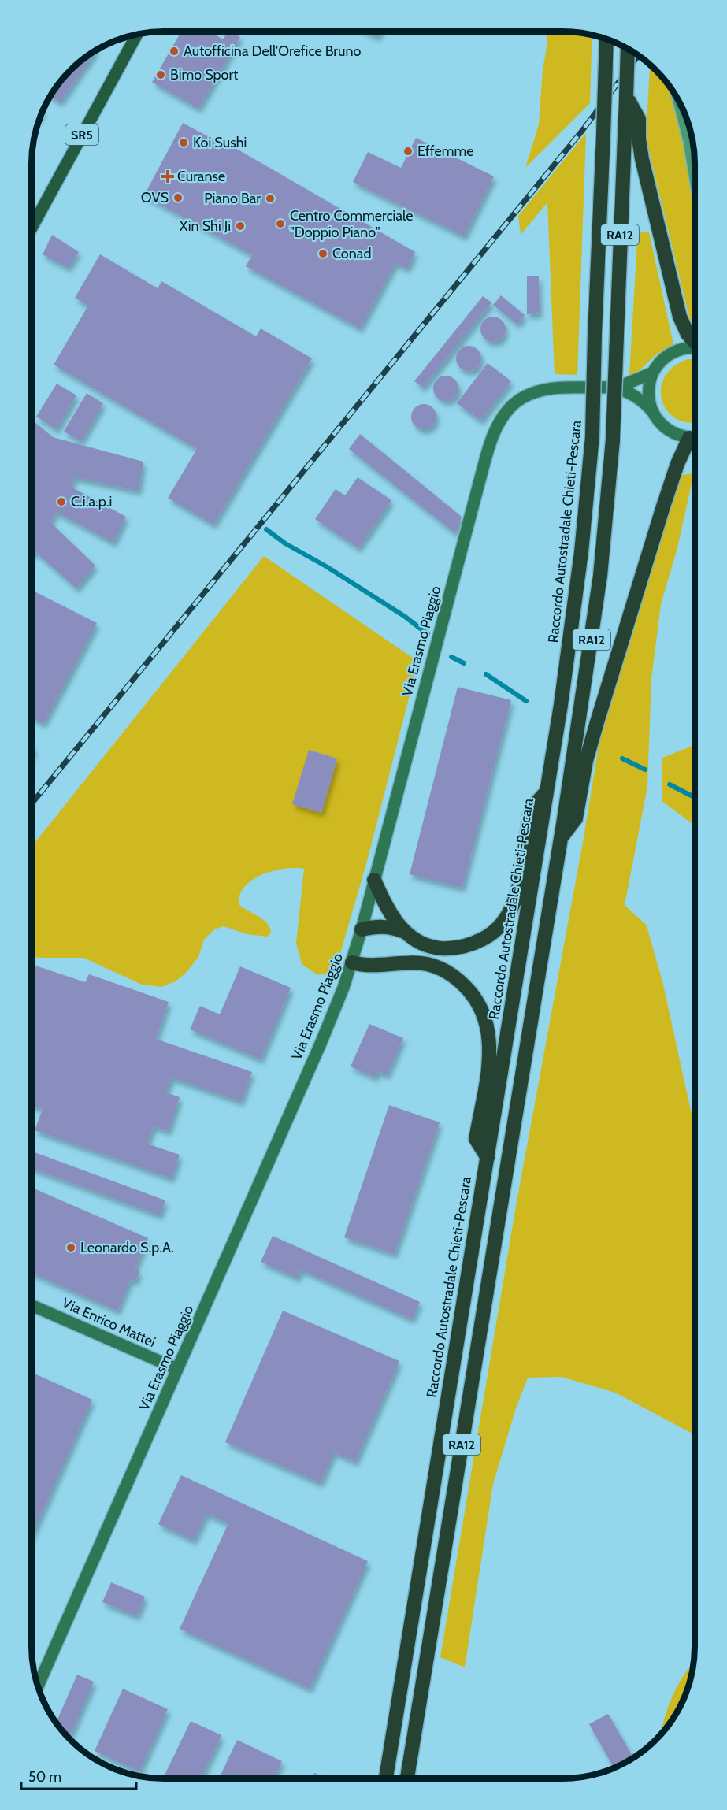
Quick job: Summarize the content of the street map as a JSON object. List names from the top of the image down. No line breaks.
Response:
{"streets":{"highway":["RA12","Raccordo Autostradale Chieti-Pescara"],"main road":["SR5"],"street":["Via Erasmo Piaggio","Via Enrico Mattei"]},"crossings":[["Via Erasmo Piaggio","Via Enrico Mattei"]],"places":{"other":["Autofficina Dell'Orefice Bruno","Bimo Sport","Koi Sushi","Effemme","OVS","Piano Bar","Centro Commerciale \"Doppio Piano\"","Xin Shi Ji","Conad","C.i.a.p.i","Leonardo S.p.A."],"health":["Curanse"]},"scale_bar":"50 m"}
